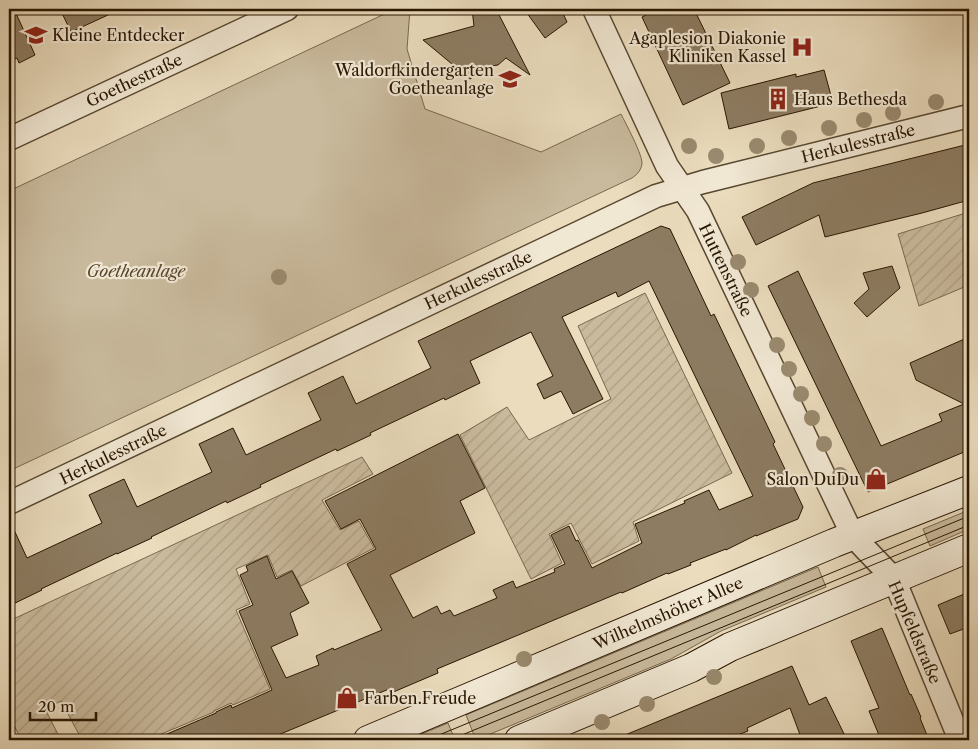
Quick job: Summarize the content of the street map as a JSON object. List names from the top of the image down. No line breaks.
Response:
{"streets":{"main road":["Wilhelmshöher Allee"],"street":["Goethestraße","Herkulesstraße","Huttenstraße","Hupfeldstraße"]},"crossings":[["Herkulesstraße","Huttenstraße"],["Huttenstraße","Wilhelmshöher Allee"],["Huttenstraße","Hupfeldstraße"],["Wilhelmshöher Allee","Hupfeldstraße"]],"parks":["Goetheanlage"],"places":{"school or university":["Kleine Entdecker","Waldorfkindergarten Goetheanlage"],"hospital":["Agaplesion Diakonie Kliniken Kassel"],"building":["Haus Bethesda"],"shop":["Salon DuDu","Farben.Freude"]},"scale_bar":"20 m"}
